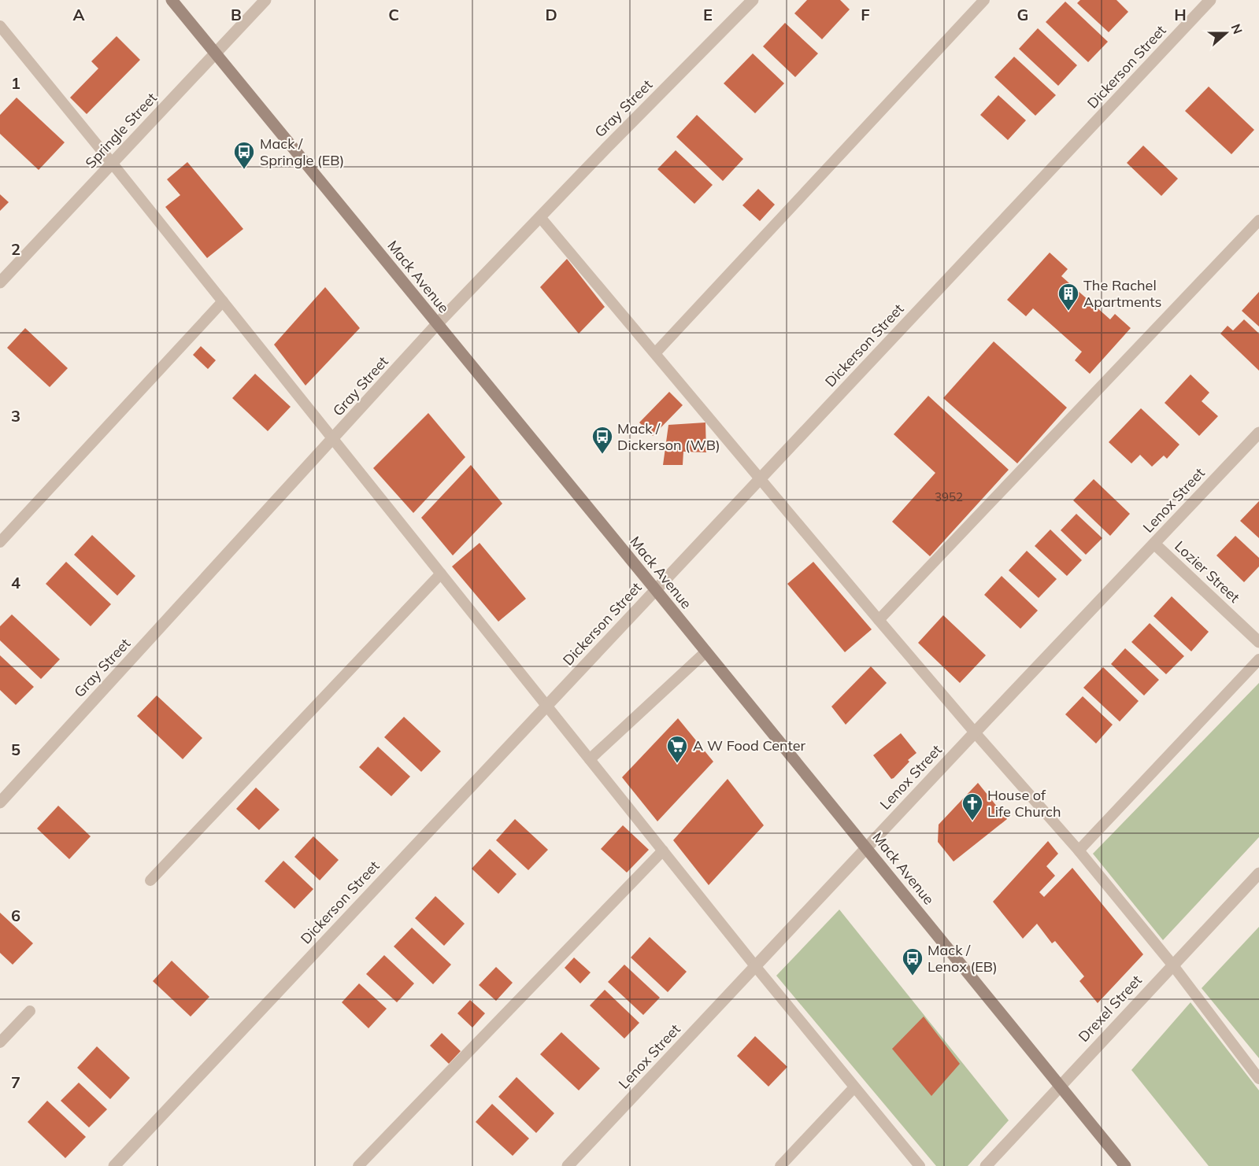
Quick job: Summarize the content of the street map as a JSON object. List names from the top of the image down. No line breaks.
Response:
{"streets":{"main road":["Mack Avenue"],"street":["Dickerson Street","Gray Street","Springle Street","Lenox Street","Lozier Street","Drexel Street"]},"crossings":[["Dickerson Street","Mack Avenue"],["Gray Street","Mack Avenue"],["Springle Street","Mack Avenue"],["Mack Avenue","Lenox Street"],["Mack Avenue","Drexel Street"],["Lenox Street","Lozier Street"]],"places":{"bus stop":["Mack / Springle (EB)","Mack / Dickerson (WB)","Mack / Lenox (EB)"],"building":["The Rachel Apartments"],"supermarket":["A W Food Center"],"church":["House of Life Church"]},"house_numbers":["3952"],"north":"right","grid":{"columns":["A","B","C","D","E","F","G","H"],"rows":["1","2","3","4","5","6","7"]}}
